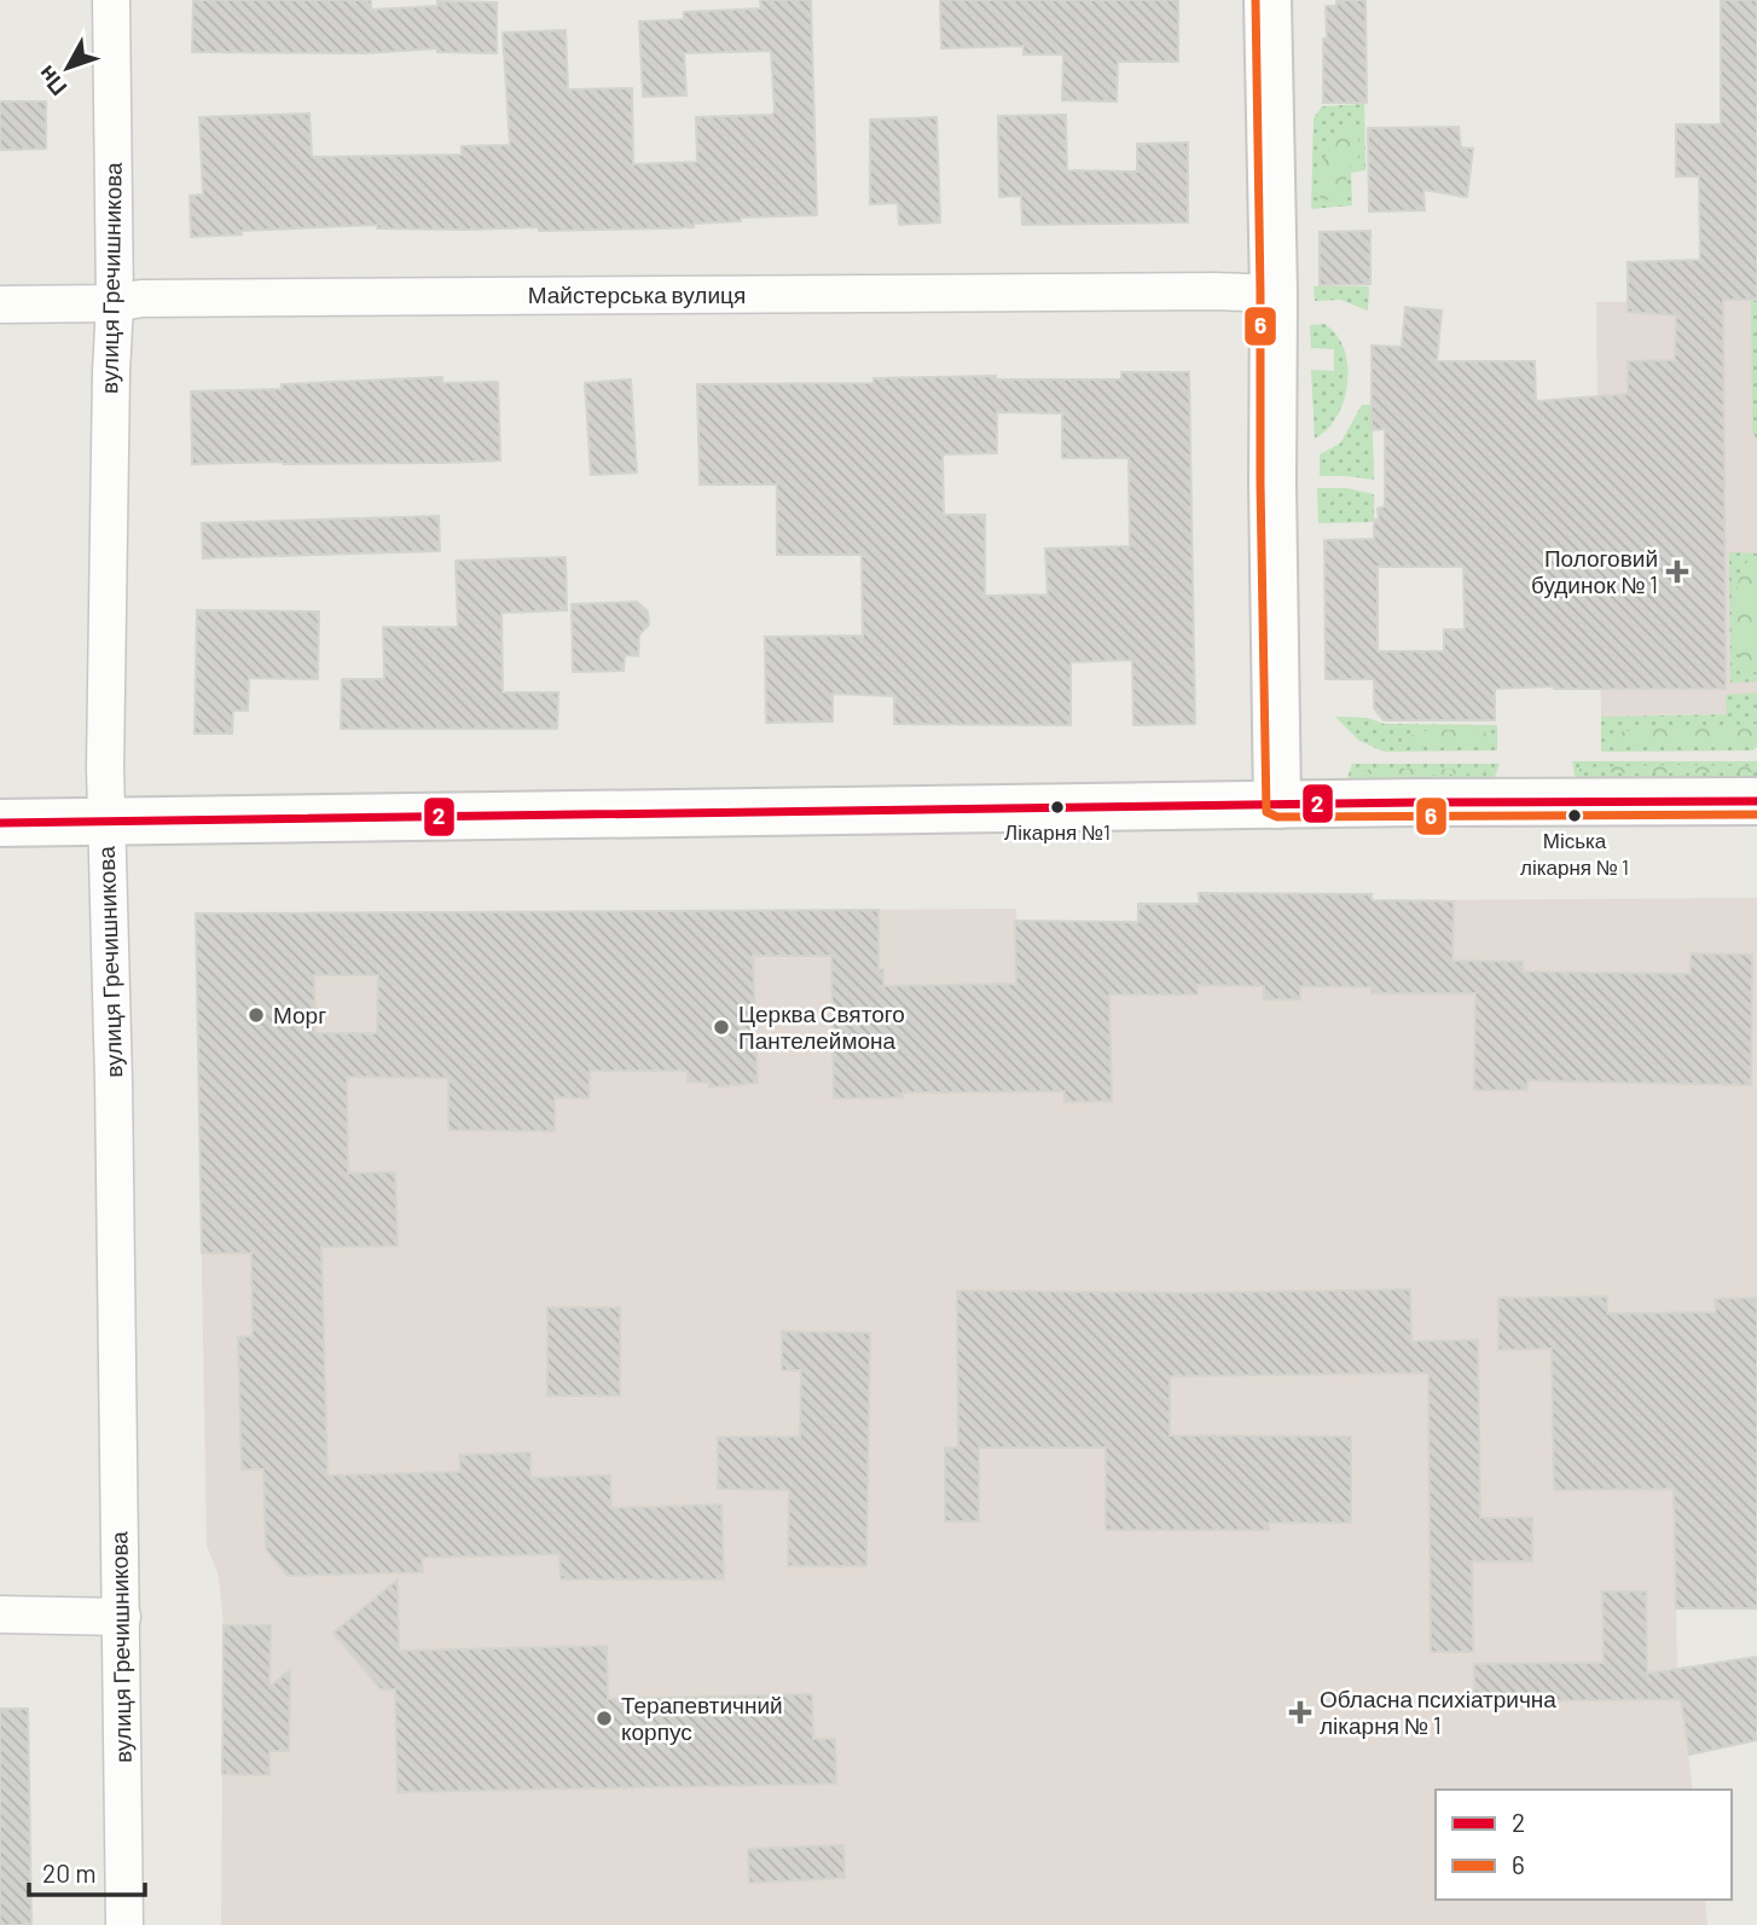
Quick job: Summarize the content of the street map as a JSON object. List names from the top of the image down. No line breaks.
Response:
{"streets":{"street":["вулиця Гречишникова","Майстерська вулиця"]},"crossings":[["вулиця Гречишникова","Майстерська вулиця"]],"places":{"health":["Пологовий будинок № 1","Обласна психіатрична лікарня № 1"],"other":["Лікарня №1","Міська лікарня № 1","Морг","Церква Святого Пантелеймона","Терапевтичний корпус"]},"lines":["transit line 6","transit line 2"],"legend":["2","6"],"scale_bar":"20 m","north":"bottom left"}
